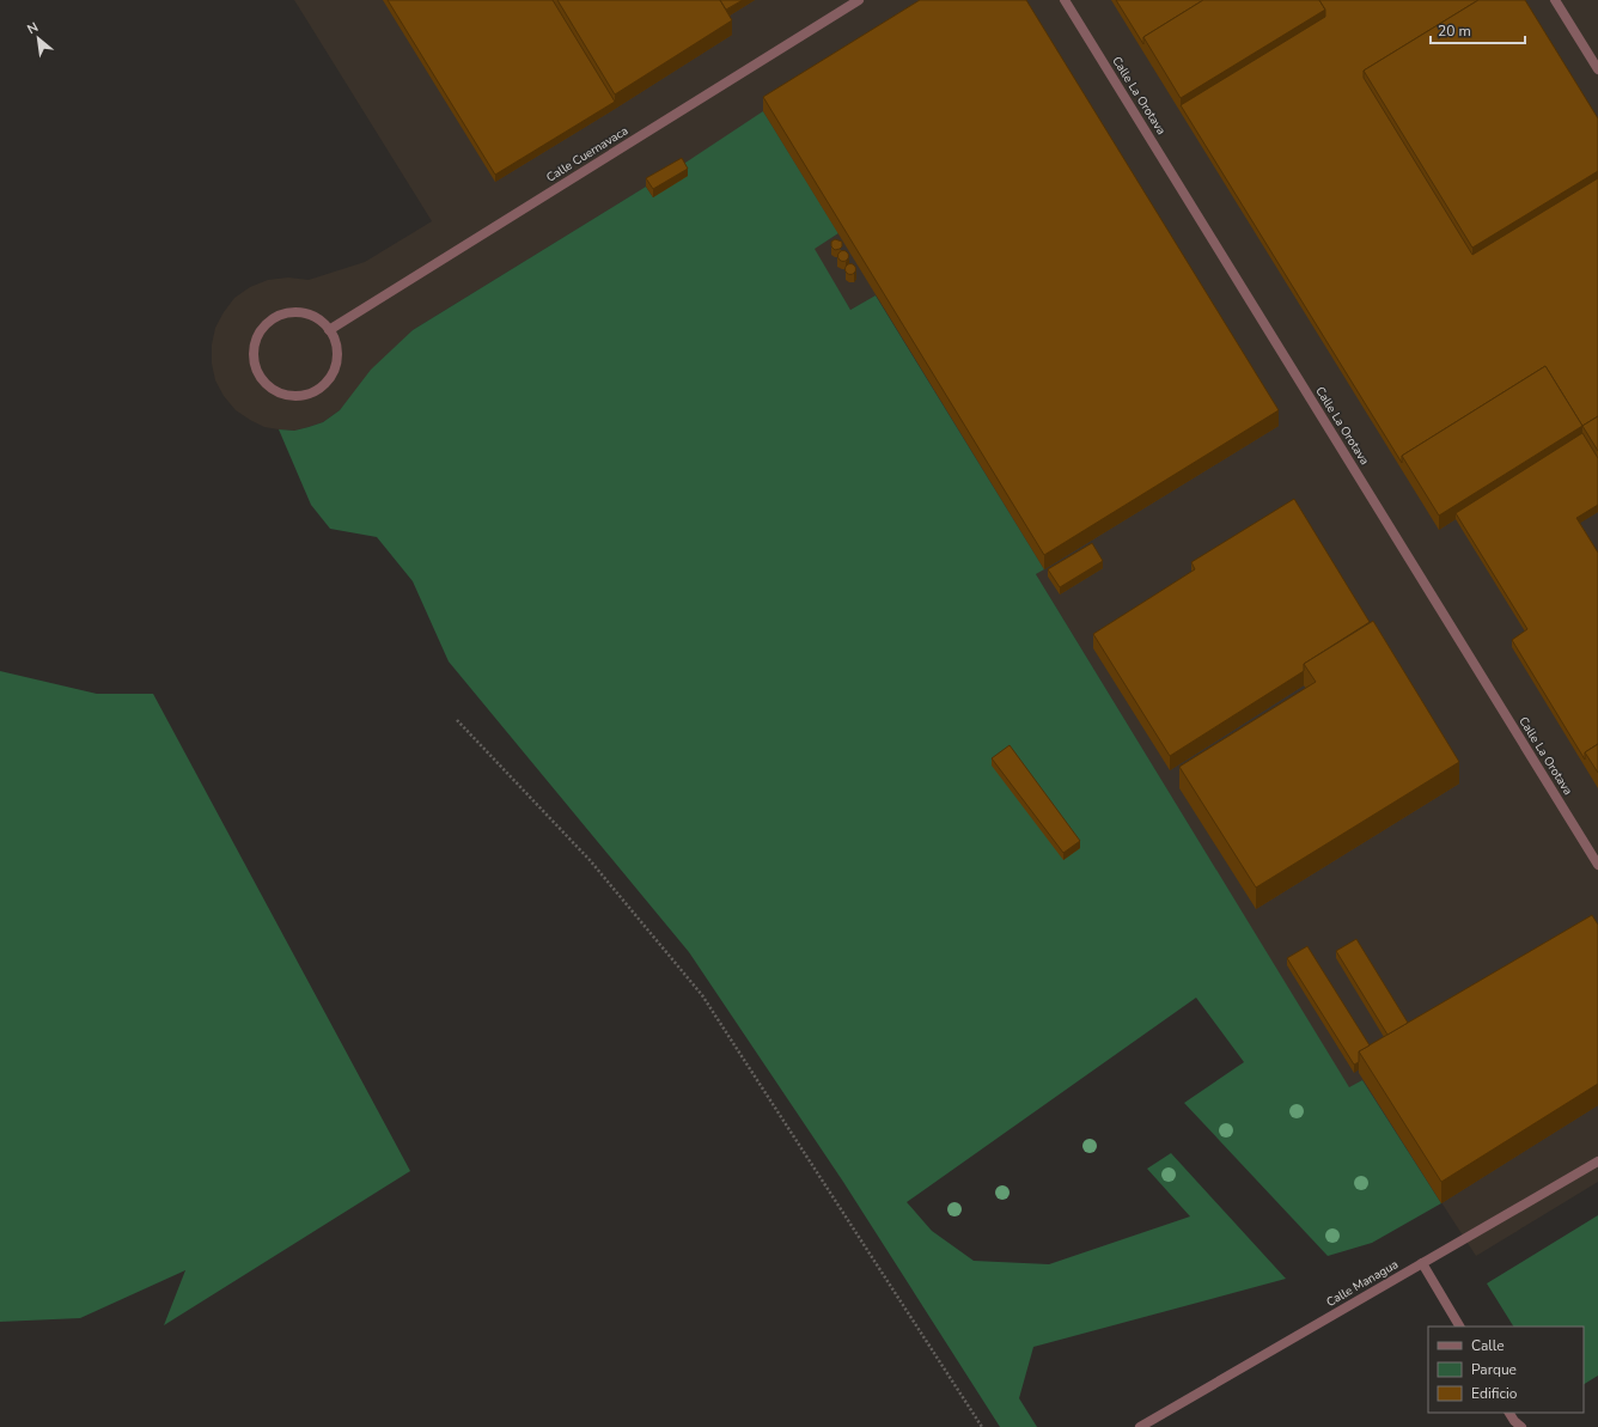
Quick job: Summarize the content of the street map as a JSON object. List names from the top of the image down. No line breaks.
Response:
{"streets":{"street":["Calle La Orotava","Calle Cuernavaca","Calle Managua"]},"legend":["Calle","Parque","Edificio"],"scale_bar":"20 m","north":"top left"}
